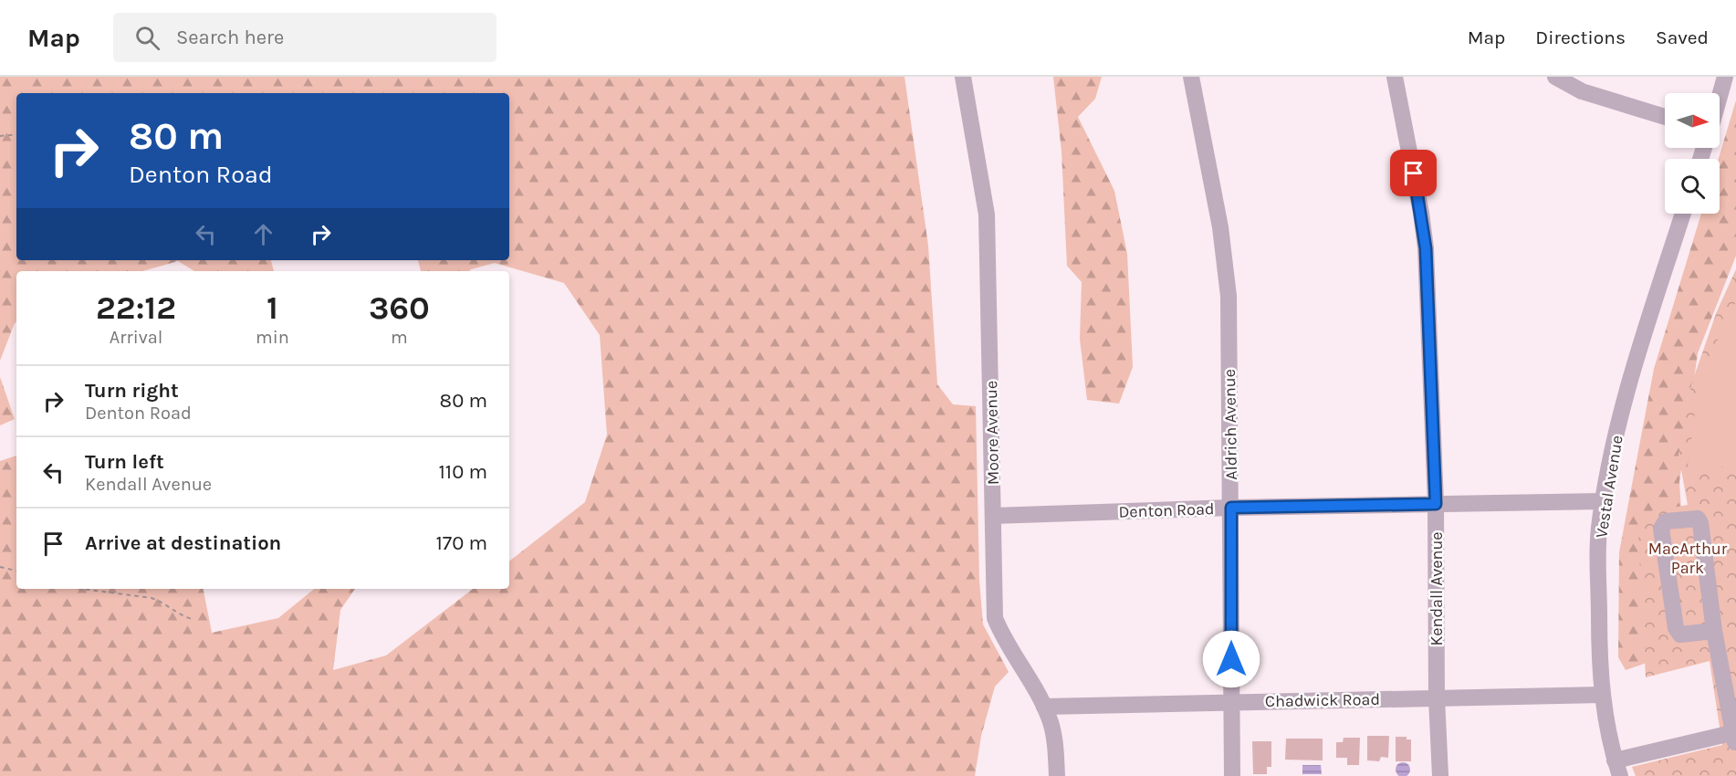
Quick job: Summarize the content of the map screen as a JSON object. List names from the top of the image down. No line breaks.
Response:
{"streets":{"street":["Aldrich Avenue","Moore Avenue","Vestal Avenue","Denton Road","Kendall Avenue","Chadwick Road"]},"crossings":[["Aldrich Avenue","Denton Road"],["Aldrich Avenue","Chadwick Road"],["Moore Avenue","Denton Road"],["Moore Avenue","Chadwick Road"],["Vestal Avenue","Denton Road"],["Vestal Avenue","Chadwick Road"],["Denton Road","Kendall Avenue"],["Kendall Avenue","Chadwick Road"]],"parks":["MacArthur Park"],"north":"right","page":{"header":"Map","search":"Search here","nav":["Map","Directions","Saved"],"turn":["80 m","Denton Road"],"eta":["22:12","Arrival","1","min","360","m"],"list":[{"name":"Turn right","note":"Denton Road","value":"80 m"},{"name":"Turn left","note":"Kendall Avenue","value":"110 m"},{"name":"Arrive at destination","value":"170 m"}]}}
